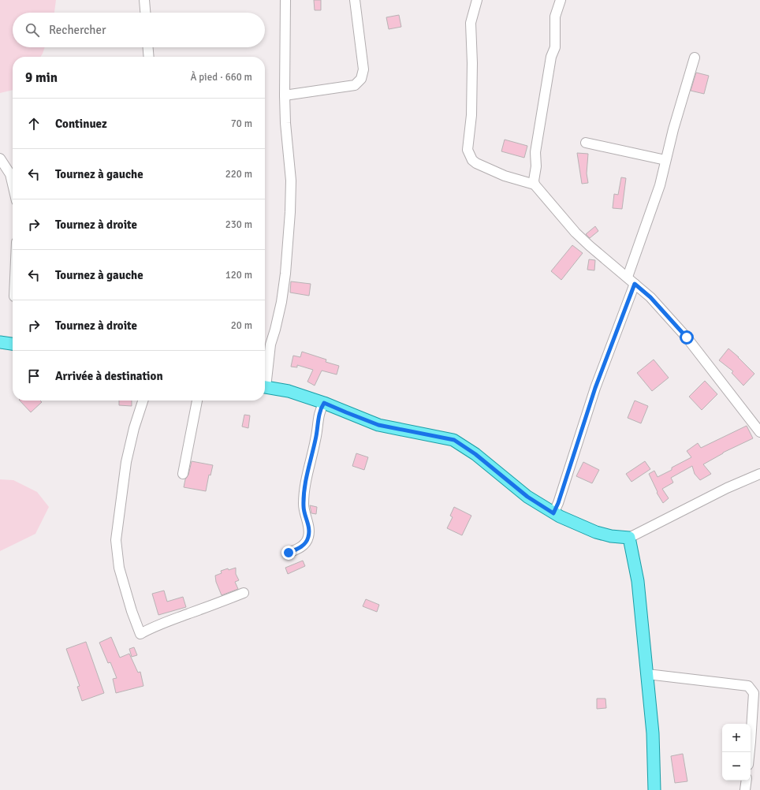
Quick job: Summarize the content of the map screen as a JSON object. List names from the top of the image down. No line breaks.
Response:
{"page":{"search":"Rechercher","heading":["9 min","À pied · 660 m"],"list":[["Continuez","70 m"],["Tournez à gauche","220 m"],["Tournez à droite","230 m"],["Tournez à gauche","120 m"],["Tournez à droite","20 m"],"Arrivée à destination"],"map_buttons":["+","−"]}}
